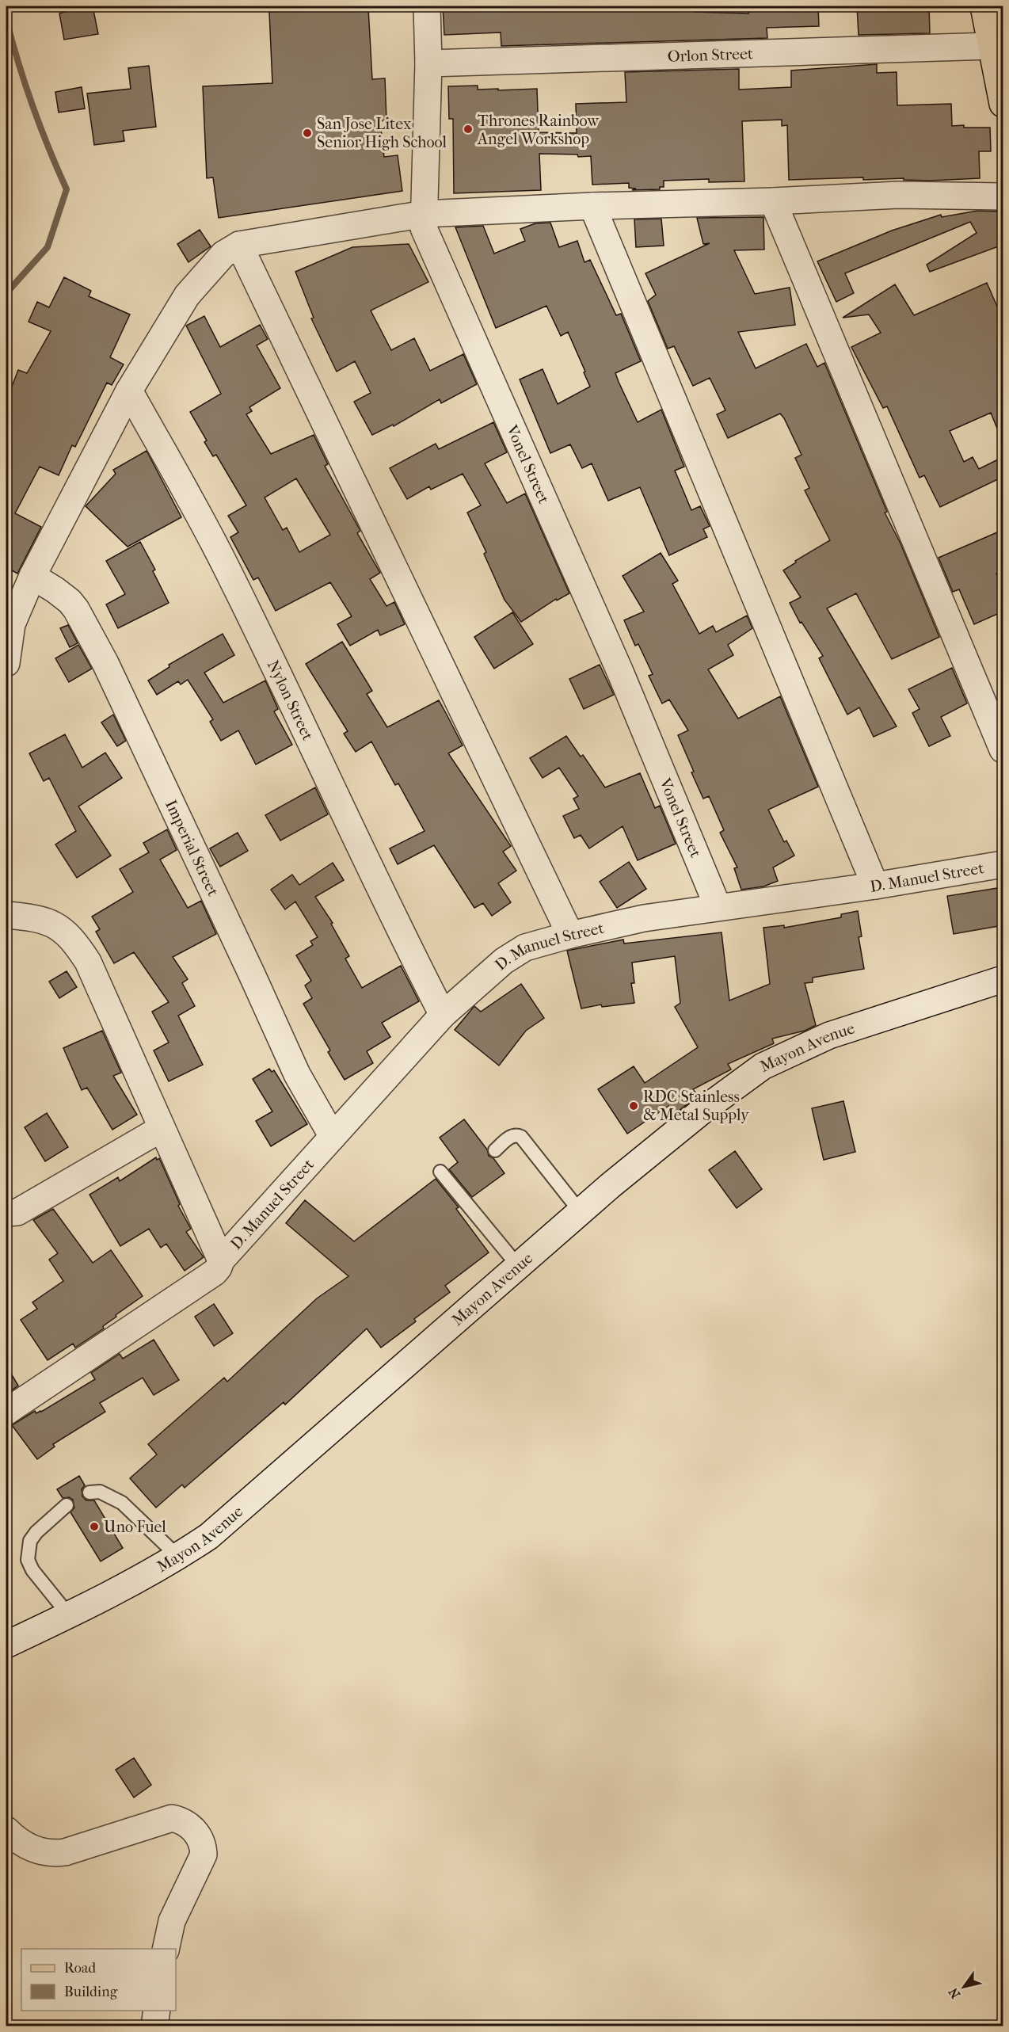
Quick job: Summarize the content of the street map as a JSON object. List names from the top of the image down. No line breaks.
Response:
{"streets":{"street":["Orlon Street","Vonel Street","Nylon Street","Imperial Street","D. Manuel Street","Mayon Avenue"]},"crossings":[["Orlon Street","Vonel Street"],["Vonel Street","D. Manuel Street"],["Nylon Street","D. Manuel Street"],["Imperial Street","D. Manuel Street"]],"places":["Thrones Rainbow Angel Workshop","San Jose Litex Senior High School","RDC Stainless & Metal Supply","Uno Fuel"],"legend":["Road","Building"],"north":"bottom left"}
